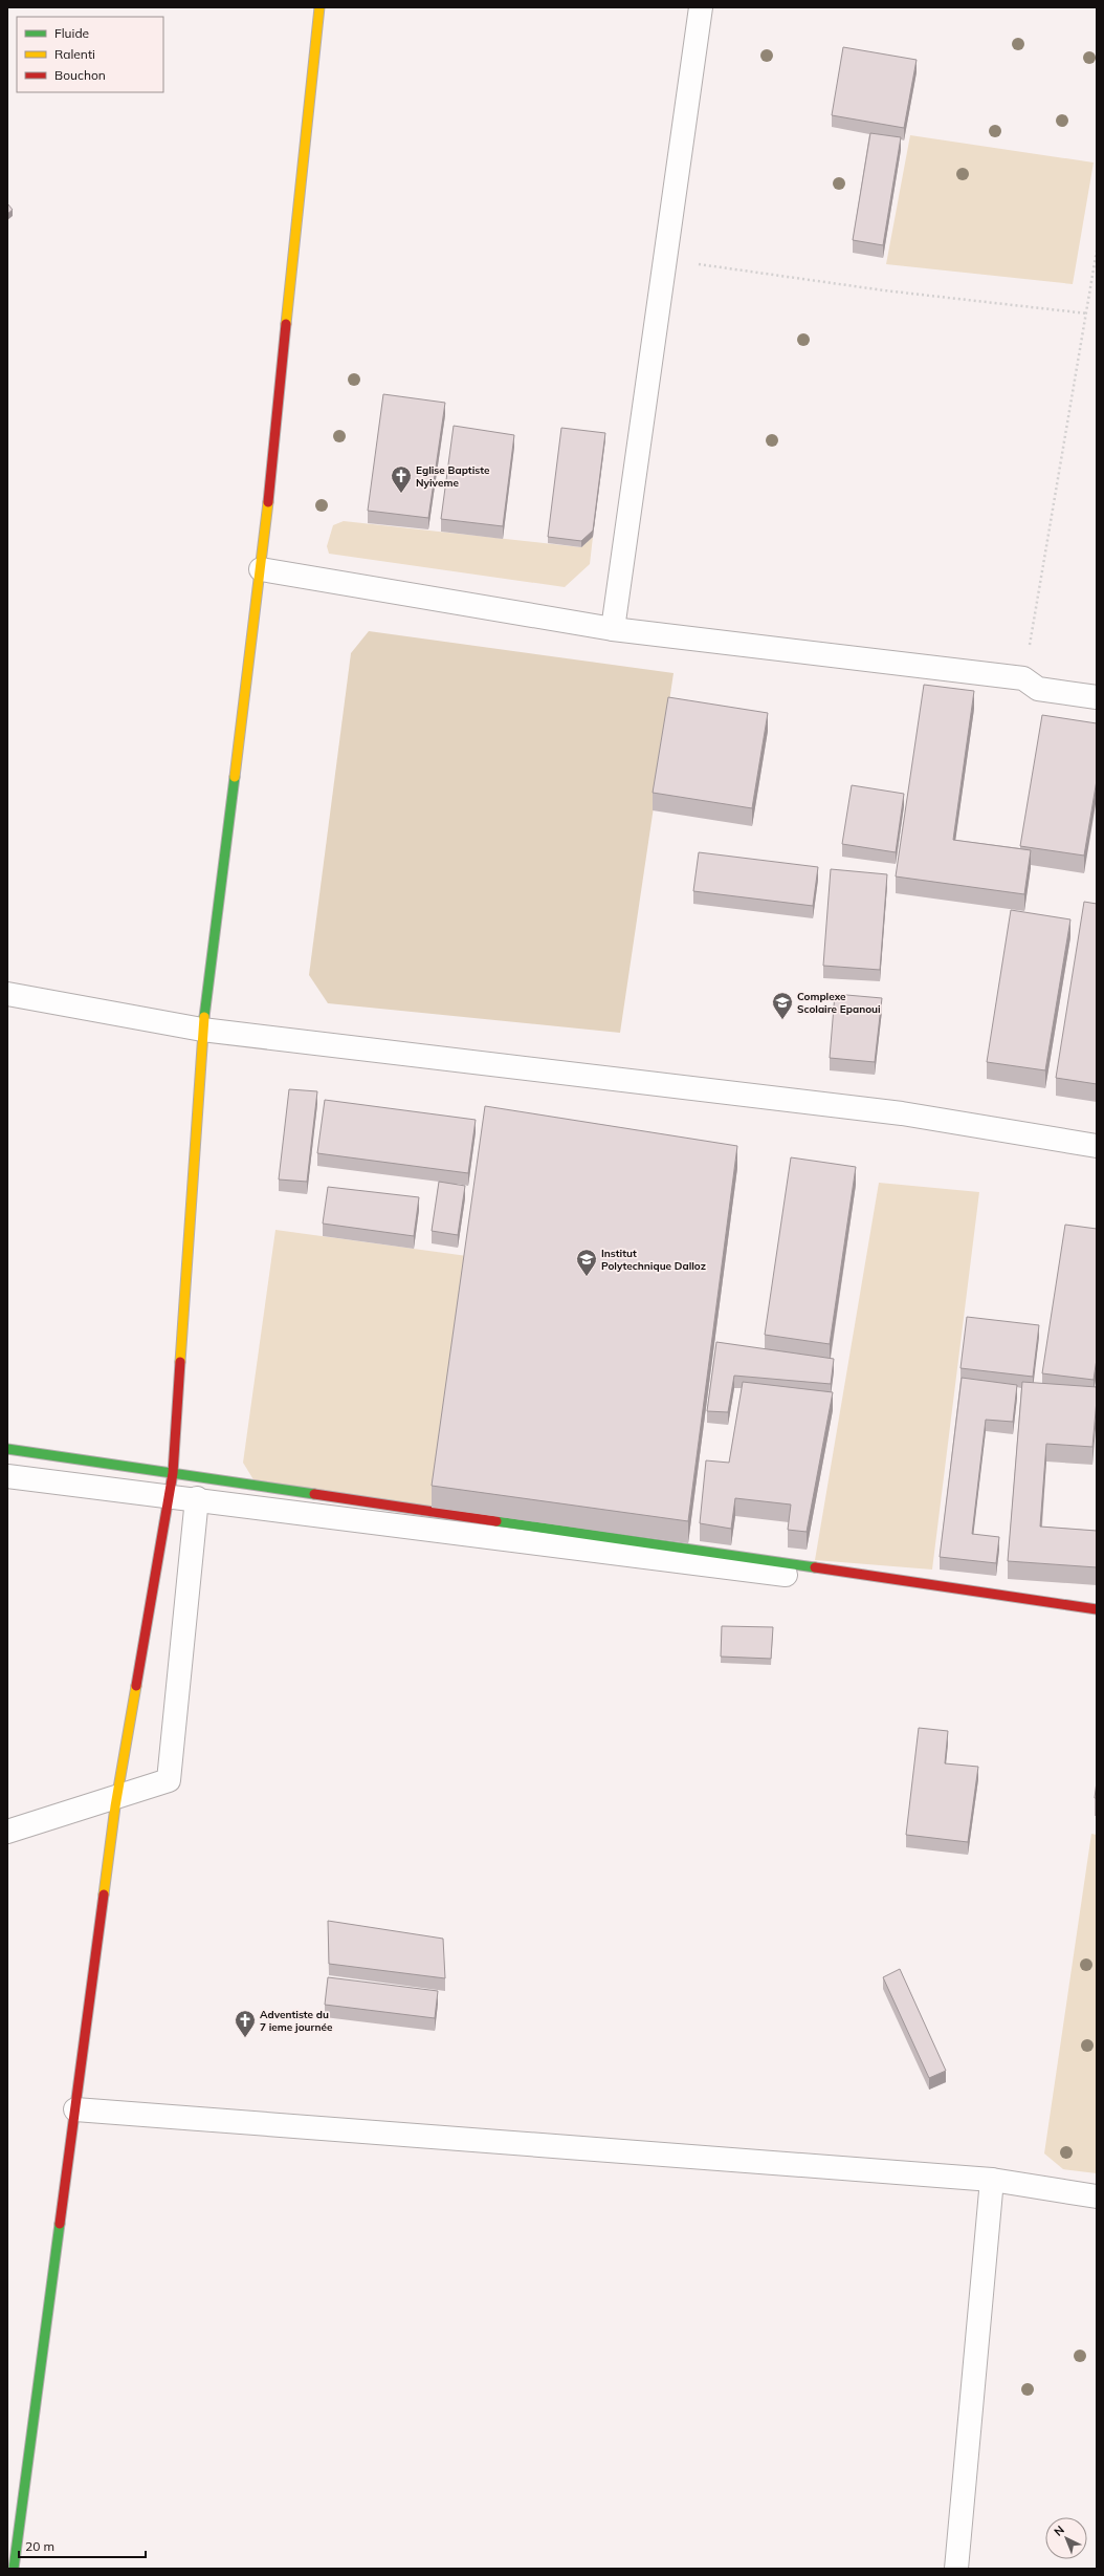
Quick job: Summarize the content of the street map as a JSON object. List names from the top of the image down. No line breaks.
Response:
{"places":{"church":["Eglise Baptiste Nyiveme","Adventiste du 7 ieme journée"],"school or university":["Complexe Scolaire Epanoui","Institut Polytechnique Dalloz"]},"legend":["Fluide","Ralenti","Bouchon"],"scale_bar":"20 m","north":"top left"}
